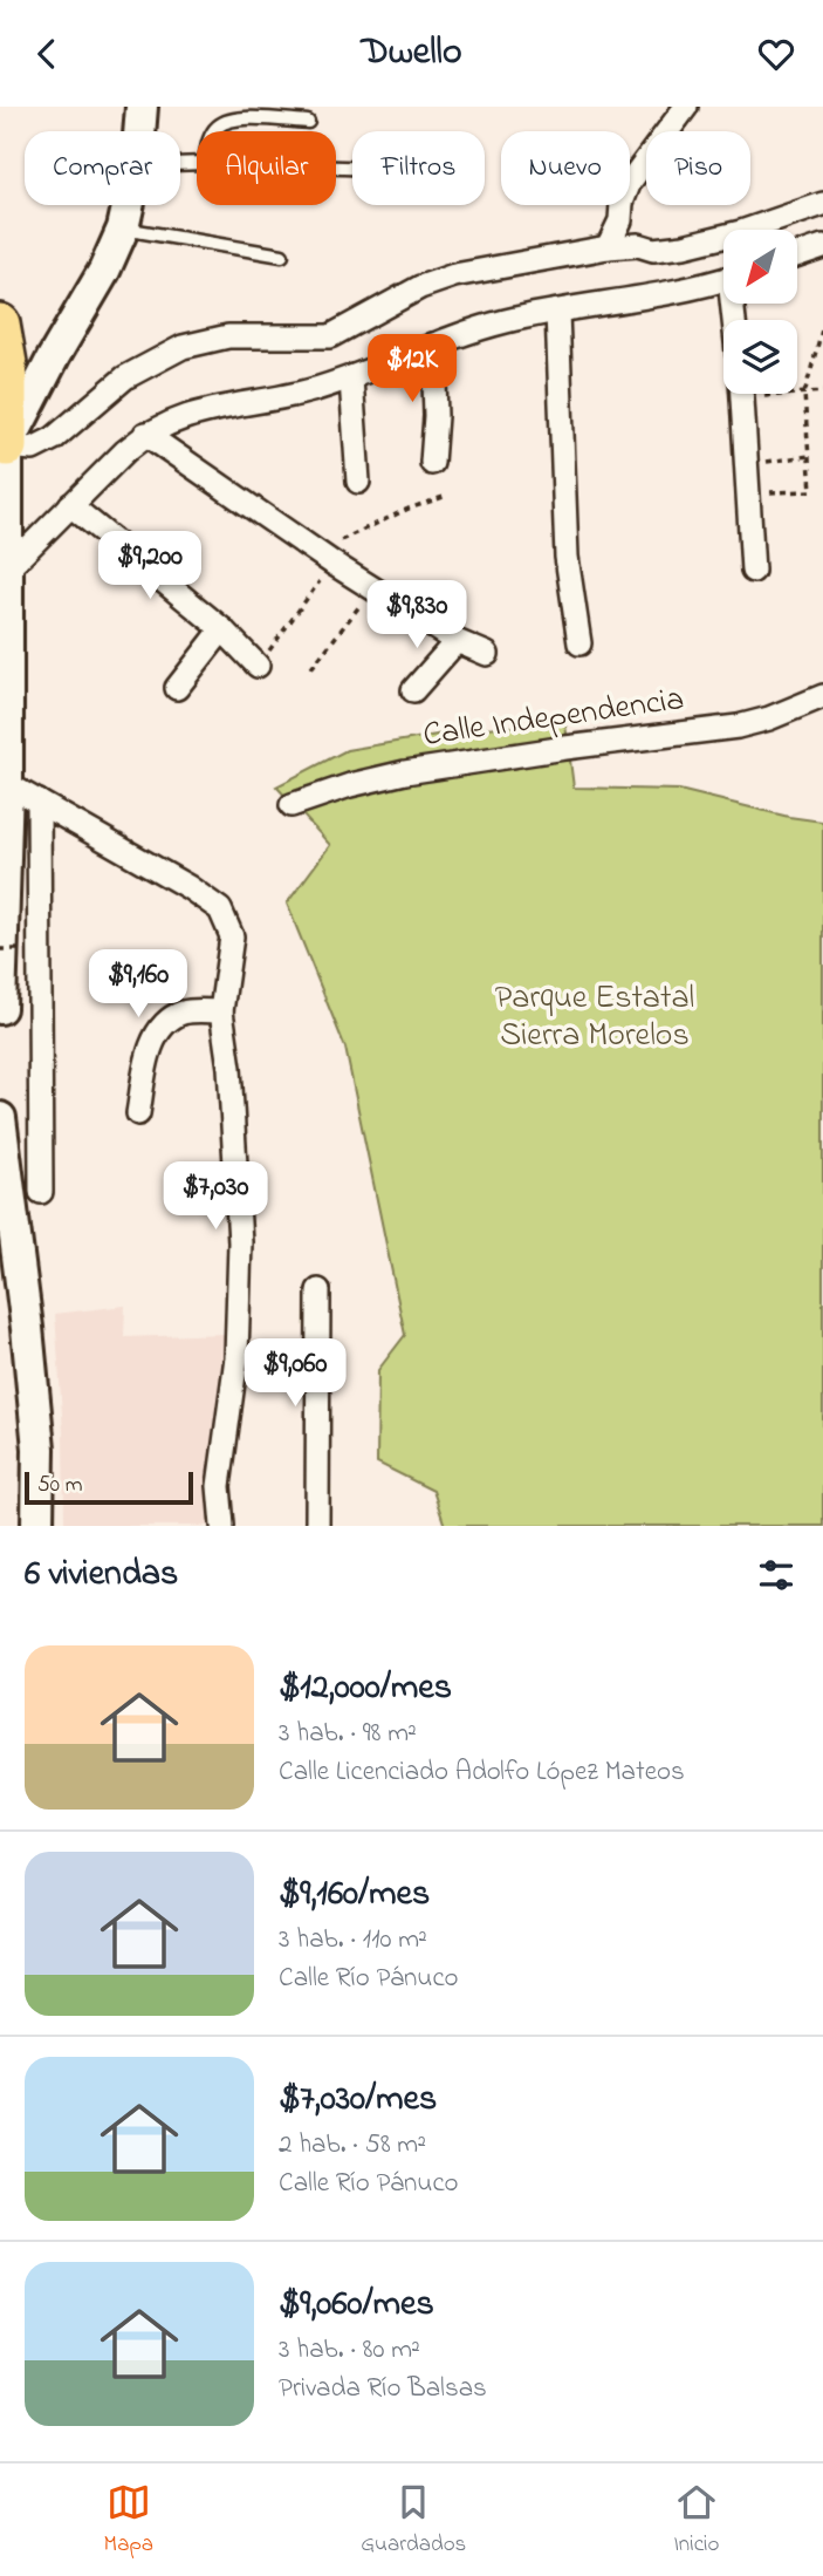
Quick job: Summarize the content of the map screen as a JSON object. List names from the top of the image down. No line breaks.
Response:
{"streets":{"street":["Calle Independencia"]},"parks":["Parque Estatal Sierra Morelos"],"scale_bar":"50 m","north":"bottom left","page":{"header":"Dwello","chip":["Comprar","Alquilar","Filtros","Nuevo","Piso"],"price":["$12K","$9,200","$9,830","$9,160","$7,030","$9,060"],"scale":"50 m","heading":"6 viviendas","list":[{"name":"$12,000/mes","note":"3 hab. · 98 m² · Calle Licenciado Adolfo López Mateos"},{"name":"$9,160/mes","note":"3 hab. · 110 m² · Calle Río Pánuco"},{"name":"$7,030/mes","note":"2 hab. · 58 m² · Calle Río Pánuco"},{"name":"$9,060/mes","note":"3 hab. · 80 m² · Privada Río Balsas"}],"tabs":["Mapa","Guardados","Inicio"]}}
